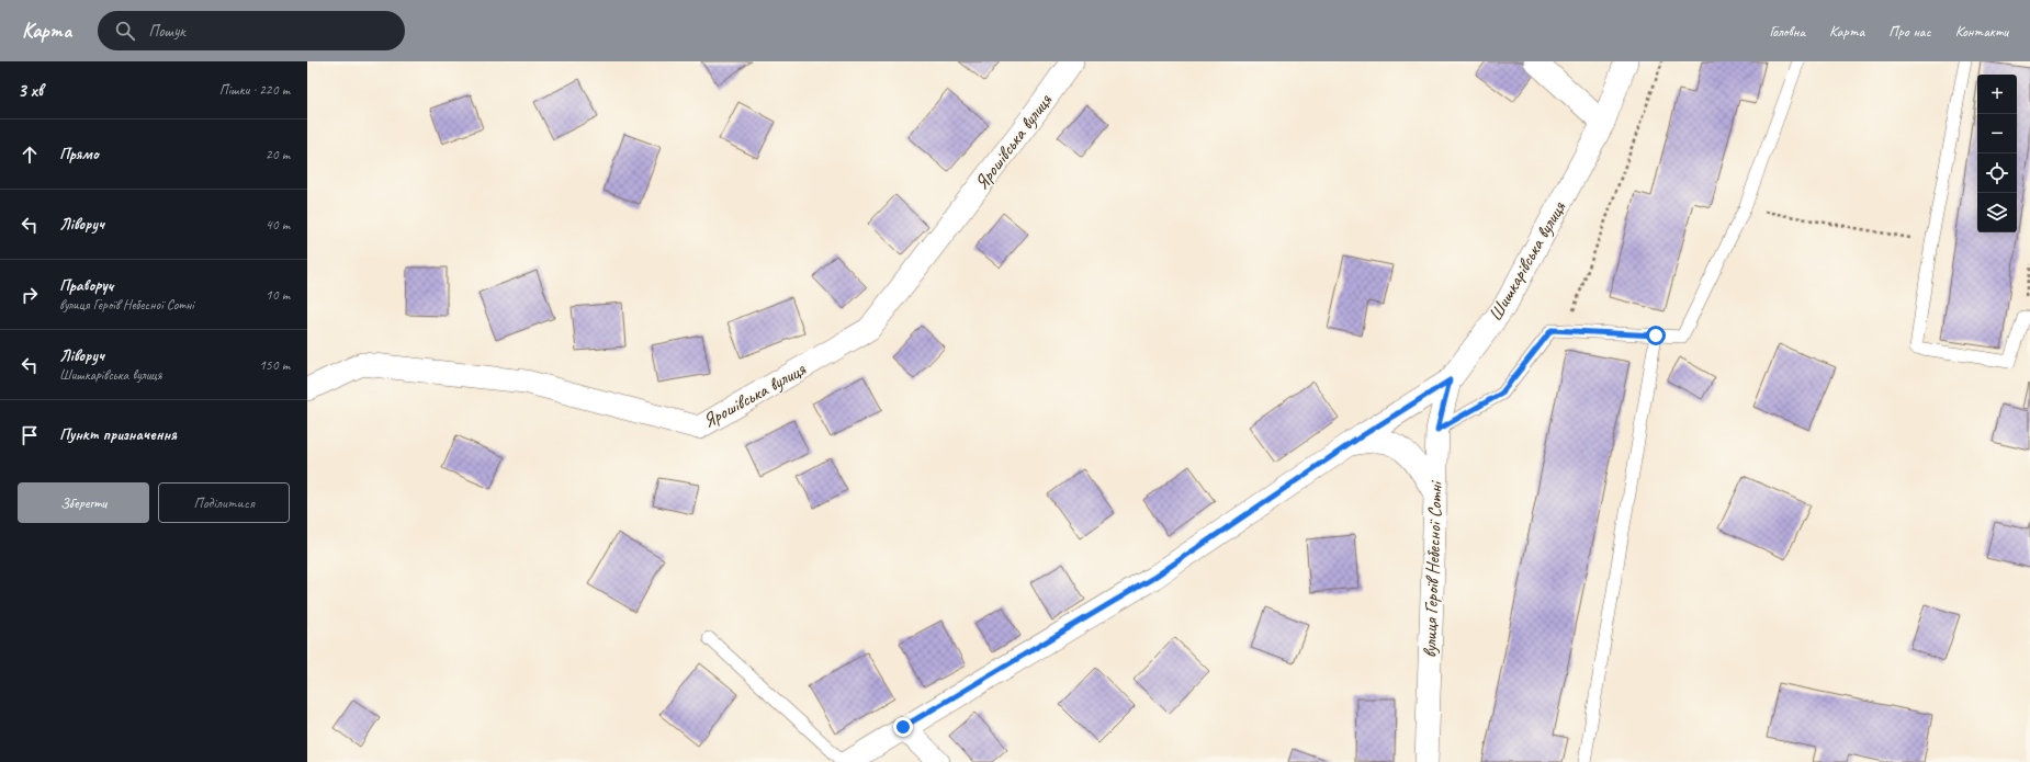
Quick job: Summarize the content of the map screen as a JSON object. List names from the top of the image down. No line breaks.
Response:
{"streets":{"street":["Ярошівська вулиця","Шишкарівська вулиця","вулиця Героїв Небесної Сотні"]},"crossings":[["Шишкарівська вулиця","вулиця Героїв Небесної Сотні"]],"page":{"header":"Карта","search":"Пошук","nav":["Головна","Карта","Про нас","Контакти"],"heading":["3 хв","Пішки · 220 m"],"map_buttons":["+","−"],"list":[["Прямо","20 m"],["Ліворуч","40 m"],["Праворуч","вулиця Героїв Небесної Сотні","10 m"],["Ліворуч","Шишкарівська вулиця","150 m"],"Пункт призначення"],"buttons":["Зберегти","Поділитися"]}}
